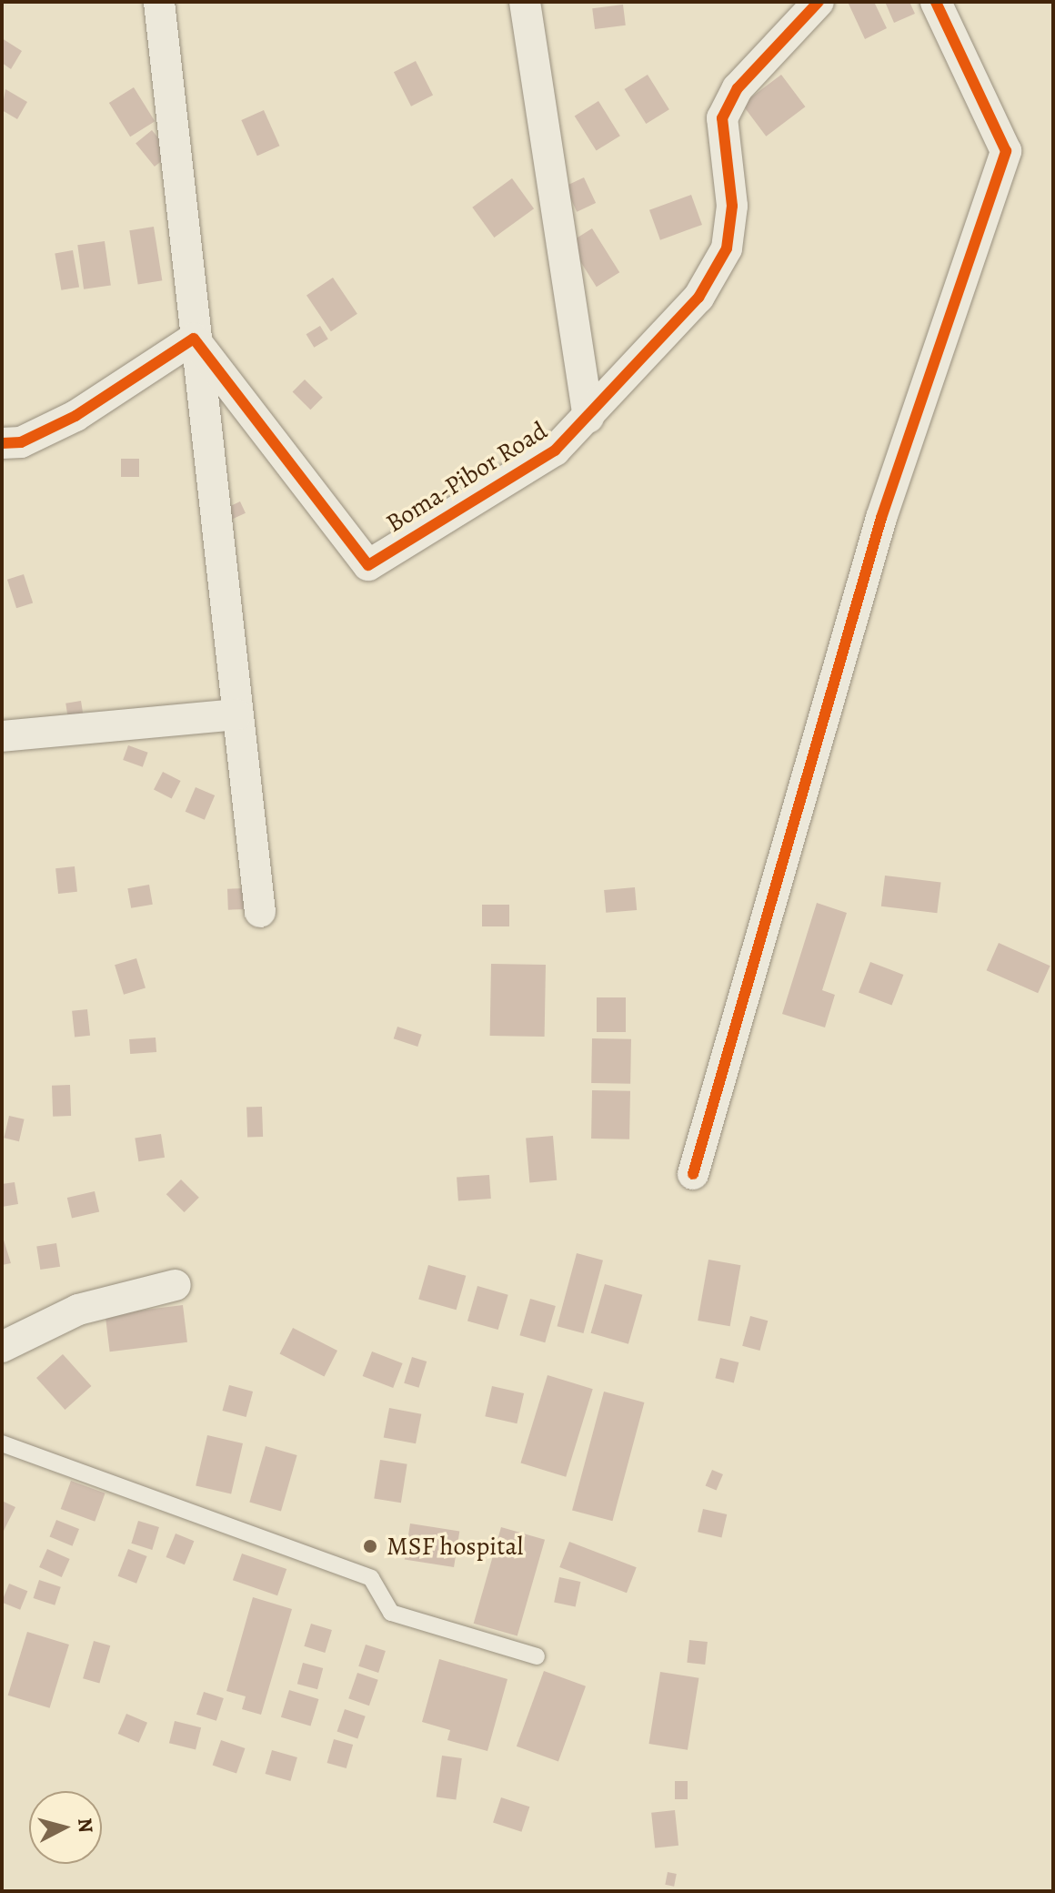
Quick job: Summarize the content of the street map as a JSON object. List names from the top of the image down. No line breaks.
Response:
{"streets":{"street":["Boma-Pibor Road"]},"places":["MSF hospital"],"north":"right"}
